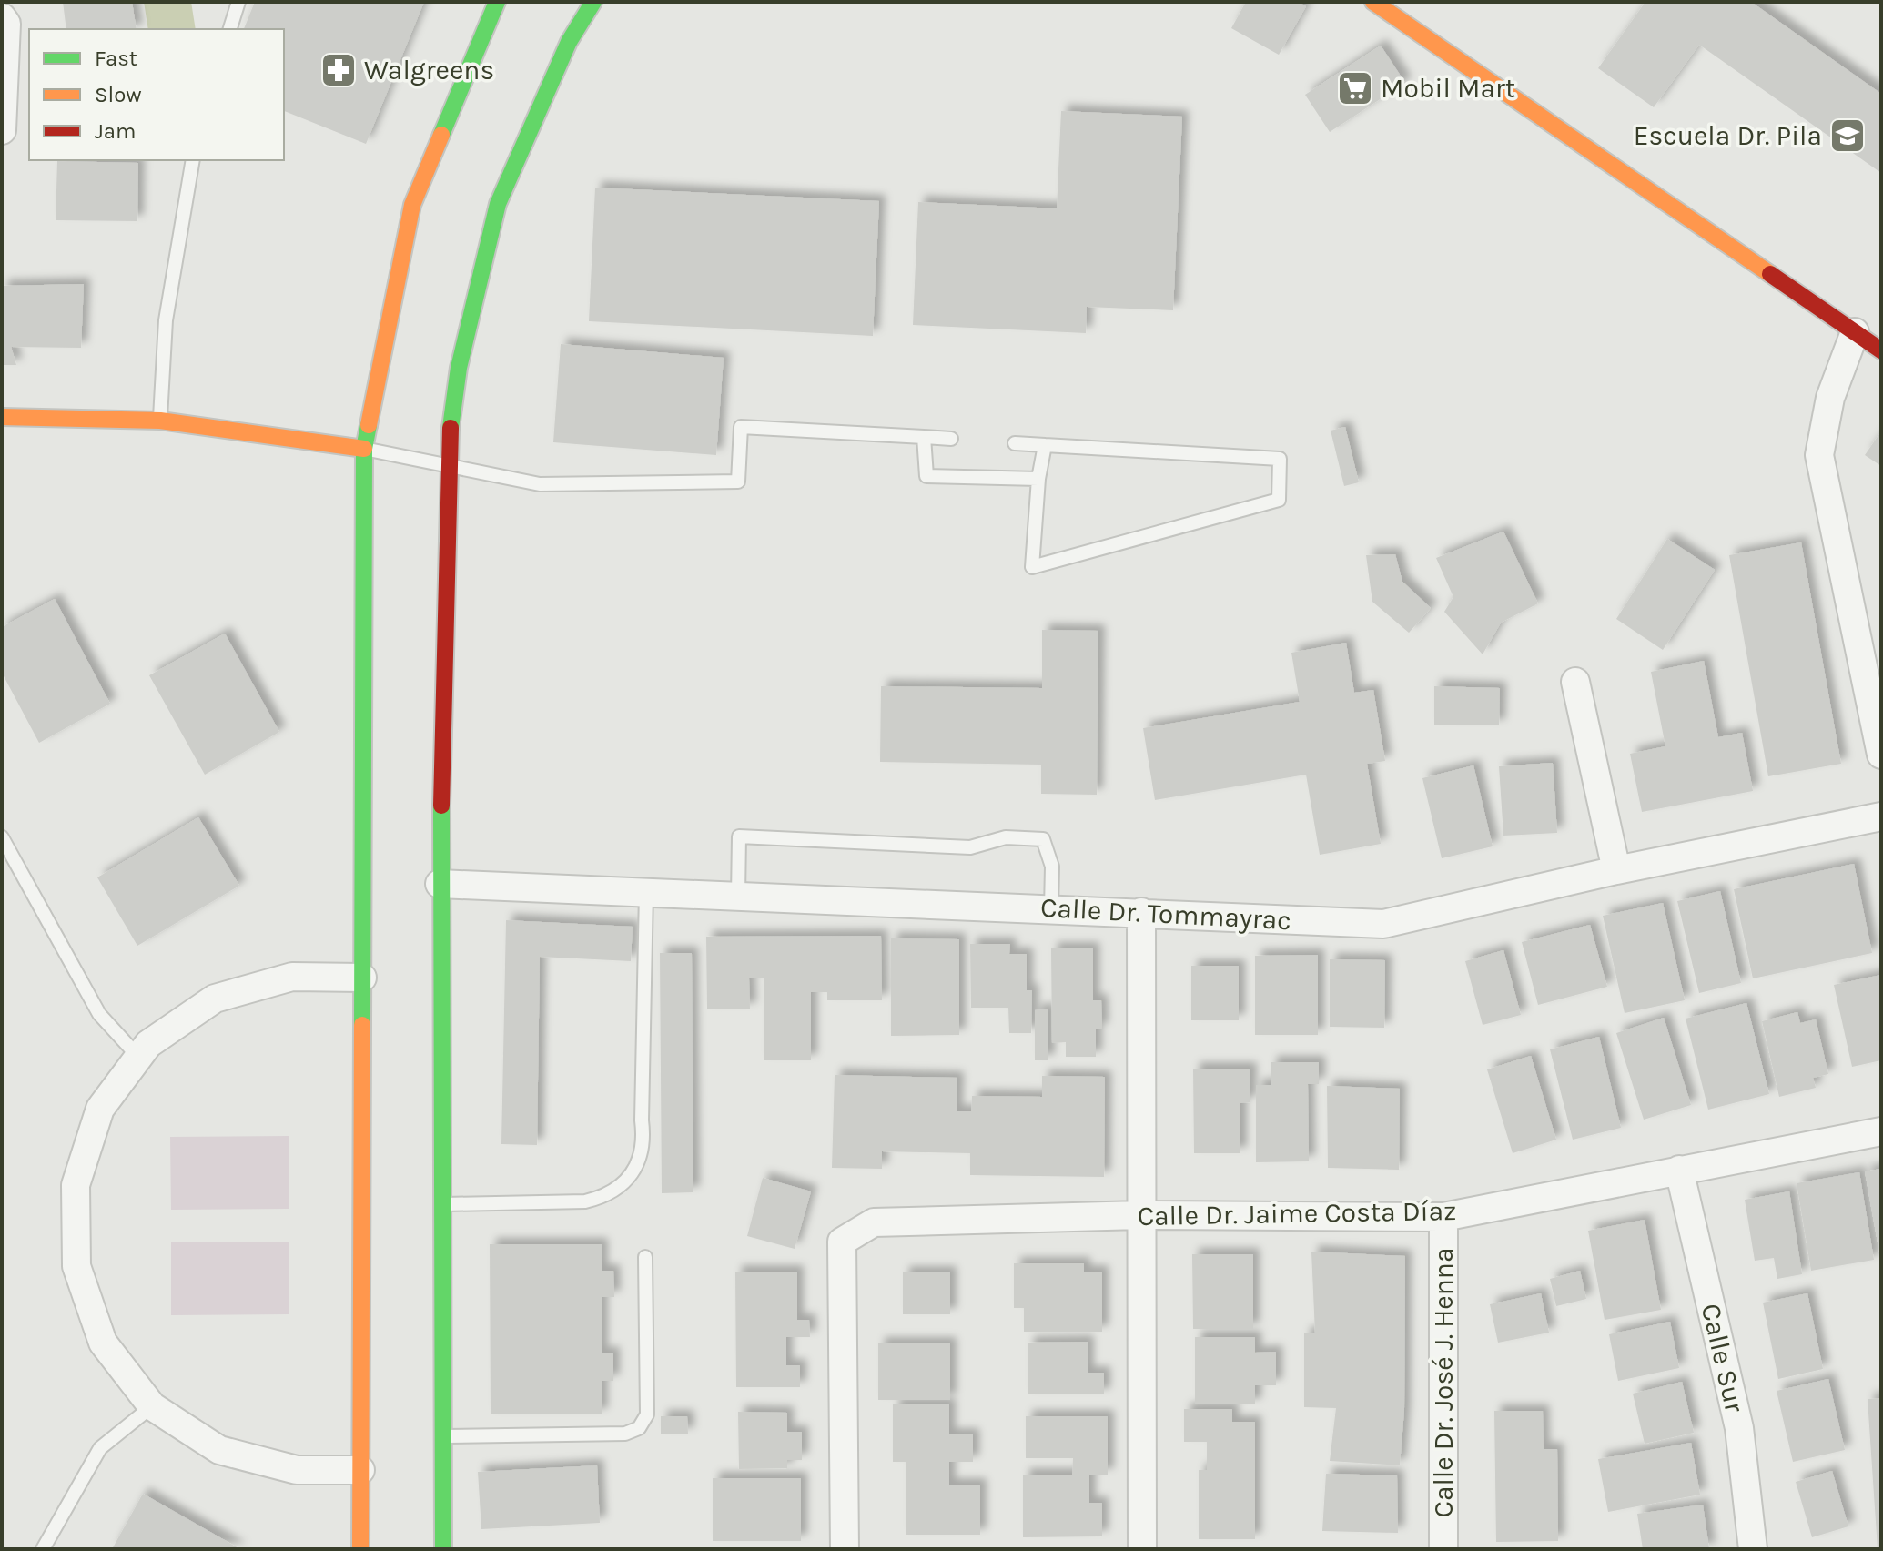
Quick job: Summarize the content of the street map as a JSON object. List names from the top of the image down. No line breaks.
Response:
{"streets":{"street":["Calle Dr. Tommayrac","Calle Dr. Jaime Costa Díaz","Calle Sur","Calle Dr. José J. Henna"]},"crossings":[["Calle Dr. Jaime Costa Díaz","Calle Sur"],["Calle Dr. Jaime Costa Díaz","Calle Dr. José J. Henna"]],"places":{"pharmacy":["Walgreens"],"supermarket":["Mobil Mart"],"school or university":["Escuela Dr. Pila"]},"legend":["Fast","Slow","Jam"]}
